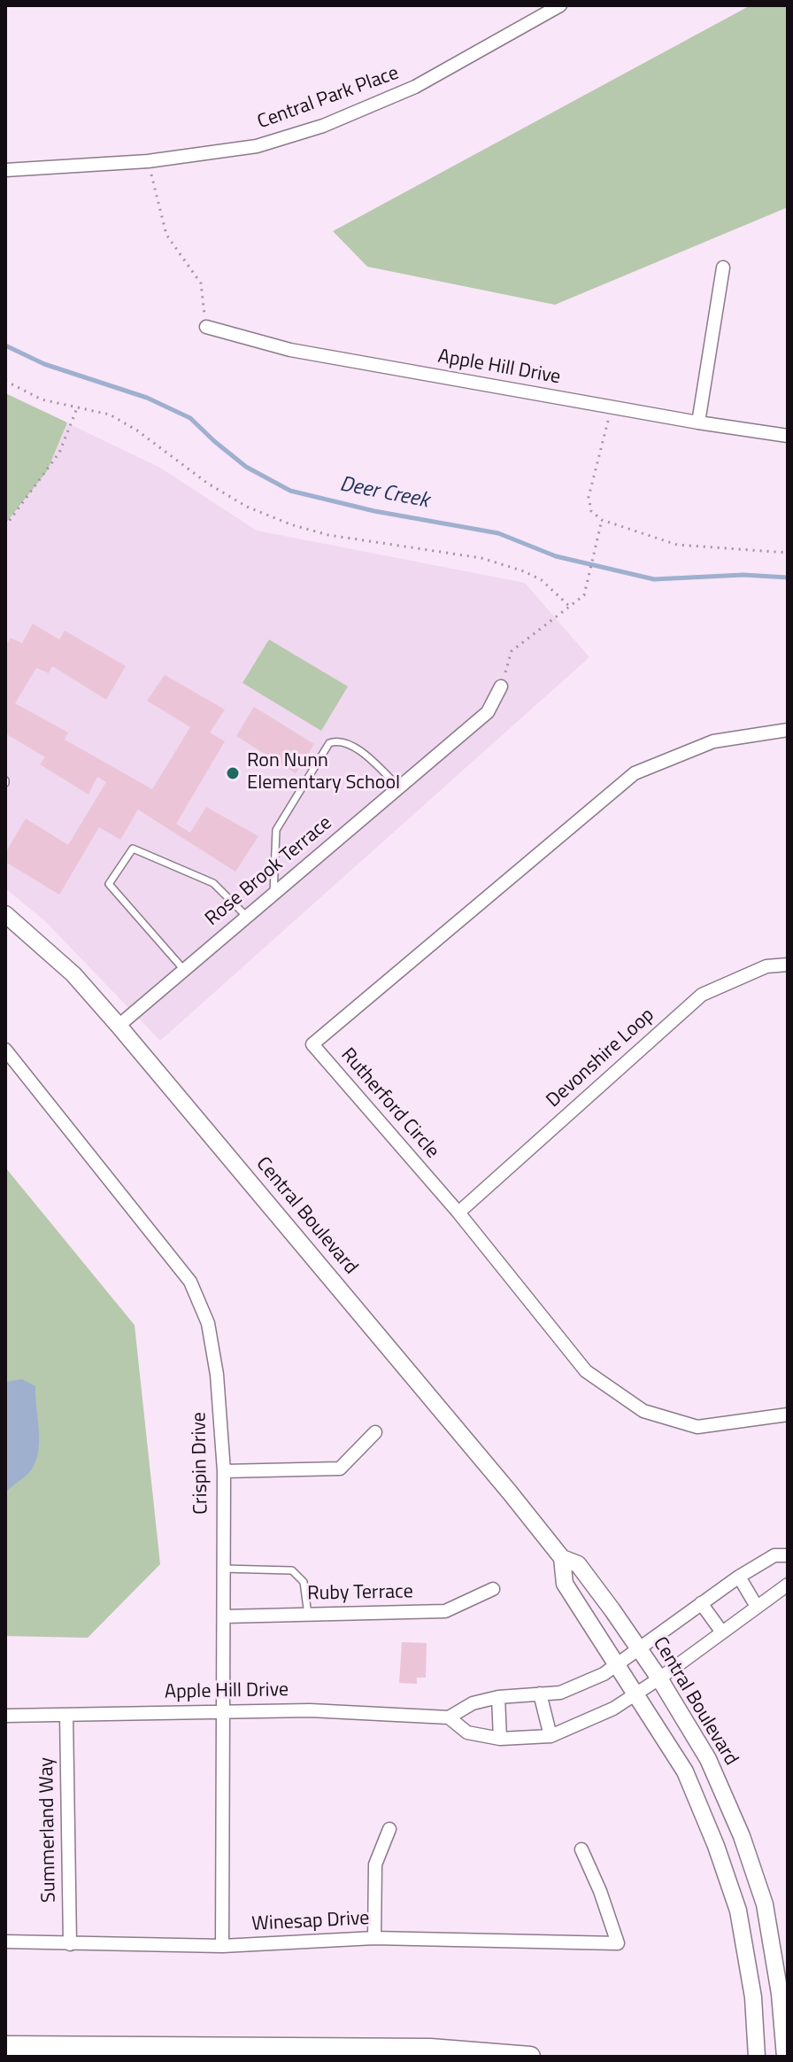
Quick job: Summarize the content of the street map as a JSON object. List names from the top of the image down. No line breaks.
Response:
{"streets":{"street":["Central Park Place","Apple Hill Drive","Rose Brook Terrace","Devonshire Loop","Rutherford Circle","Central Boulevard","Crispin Drive","Ruby Terrace","Summerland Way","Winesap Drive"]},"crossings":[["Apple Hill Drive","Central Boulevard"],["Apple Hill Drive","Crispin Drive"],["Apple Hill Drive","Summerland Way"],["Rose Brook Terrace","Central Boulevard"],["Devonshire Loop","Rutherford Circle"],["Crispin Drive","Ruby Terrace"],["Crispin Drive","Winesap Drive"],["Summerland Way","Winesap Drive"]],"water":["Deer Creek"],"places":["Ron Nunn Elementary School"]}
